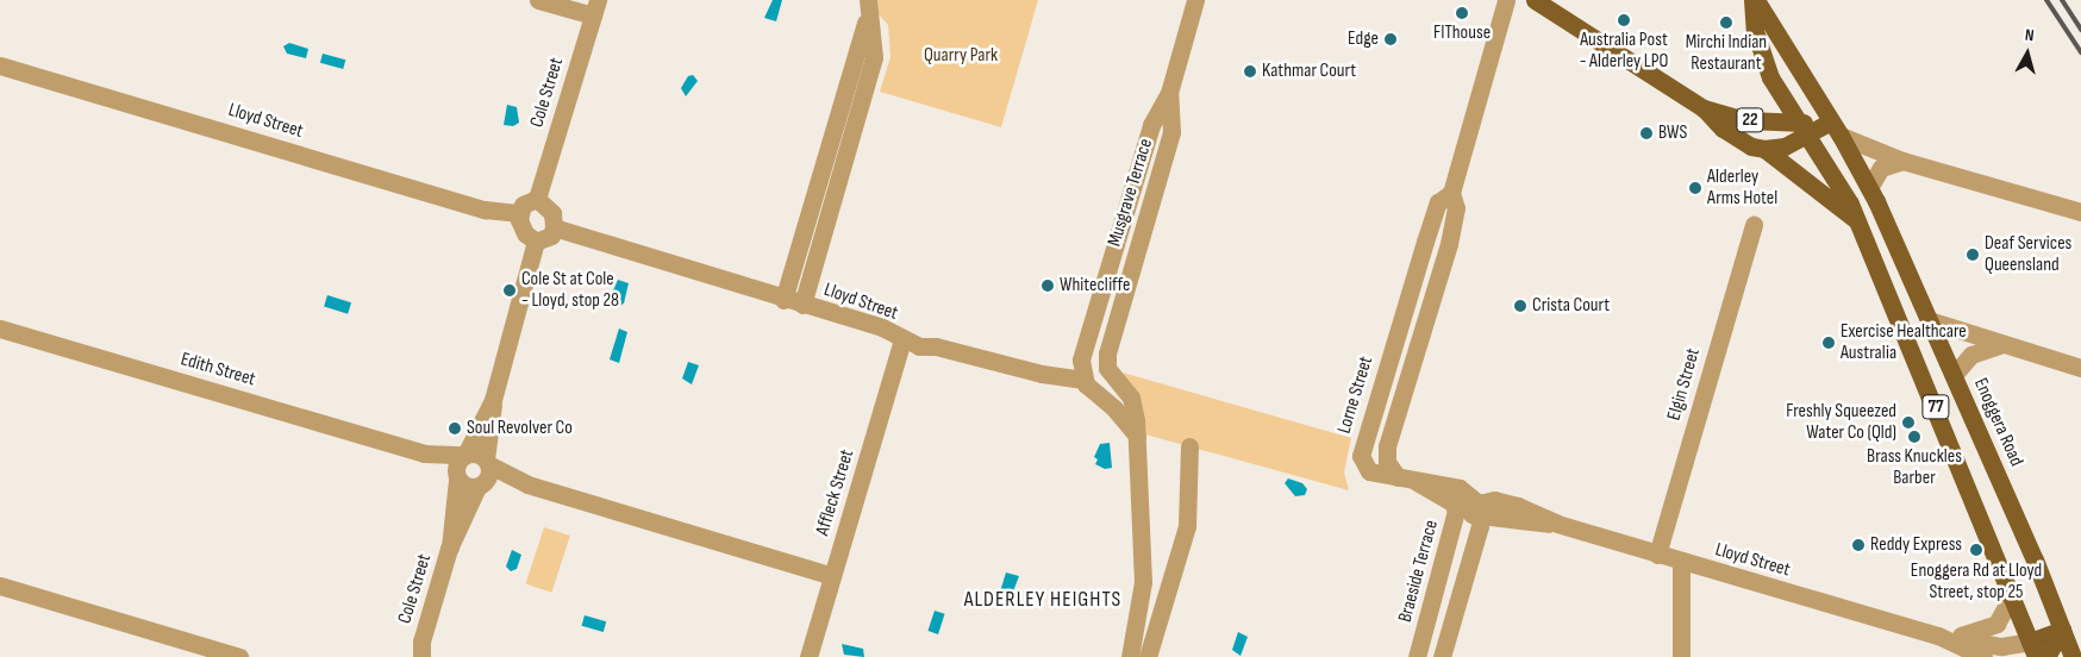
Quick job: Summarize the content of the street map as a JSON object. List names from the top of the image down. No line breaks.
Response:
{"streets":{"main road":["22","77","Enoggera Road"],"street":["Cole Street","Lloyd Street","Musgrave Terrace","Edith Street","Elgin Street","Lorne Street","Affleck Street","Braeside Terrace"]},"crossings":[["Cole Street","Lloyd Street"],["Cole Street","Edith Street"],["22","77"],["22","Enoggera Road"],["Lloyd Street","Musgrave Terrace"],["Lloyd Street","Elgin Street"],["Lloyd Street","77"],["Lloyd Street","Affleck Street"],["Lorne Street","Braeside Terrace"]],"districts":["ALDERLEY HEIGHTS"],"parks":["Quarry Park"],"places":["FIThouse","Australia Post - Alderley LPO","Mirchi Indian Restaurant","Edge","Kathmar Court","BWS","Alderley Arms Hotel","Deaf Services Queensland","Whitecliffe","Cole St at Cole - Lloyd, stop 28","Crista Court","Exercise Healthcare Australia","Freshly Squeezed Water Co (Qld)","Soul Revolver Co","Brass Knuckles Barber","Reddy Express","Enoggera Rd at Lloyd Street, stop 25"],"north":"top"}
